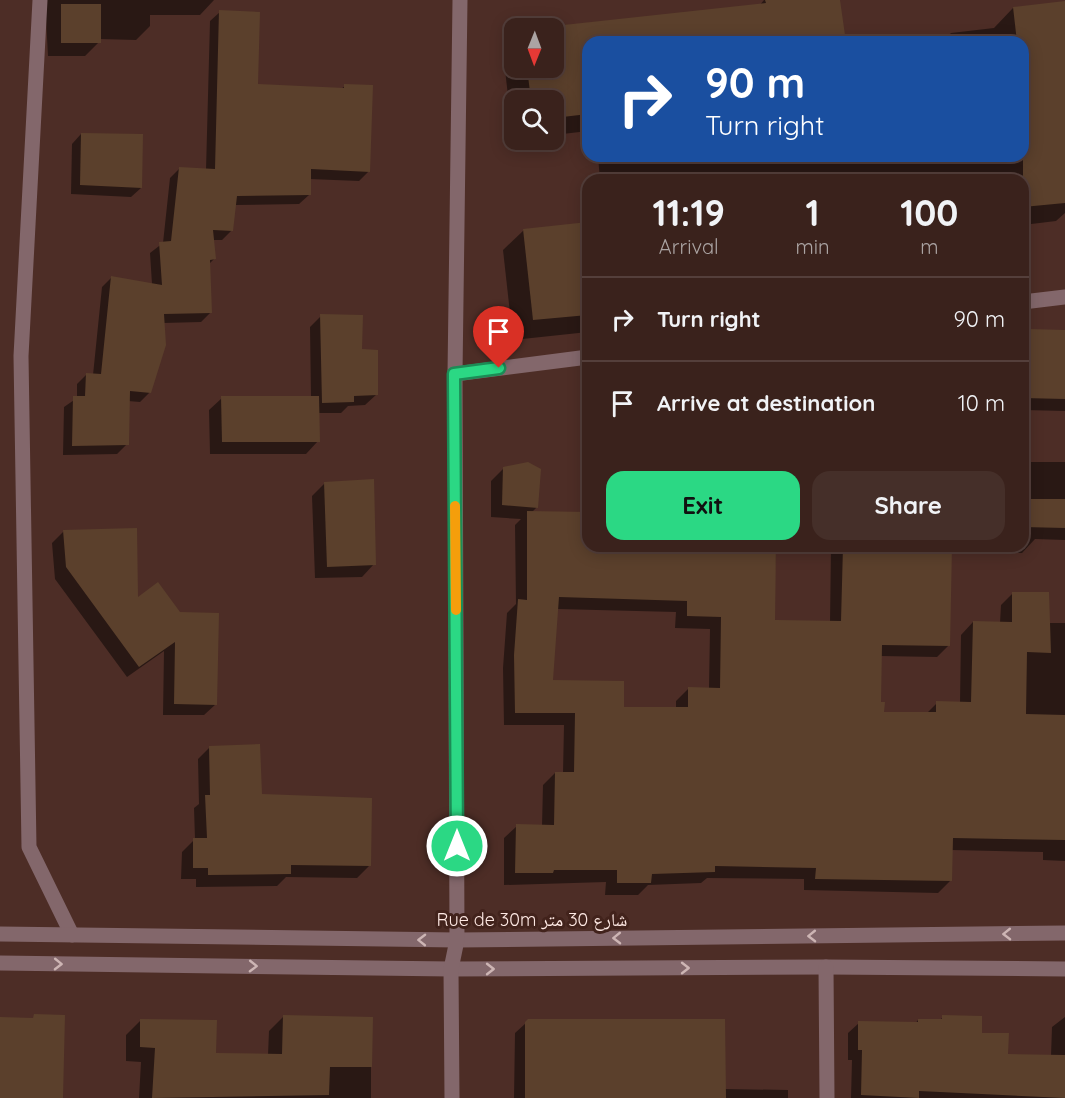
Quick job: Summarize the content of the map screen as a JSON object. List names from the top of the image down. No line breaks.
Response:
{"streets":{"street":["Rue de 30m شارع 30 متر"]},"north":"bottom","page":{"turn":["90 m","Turn right"],"eta":["11:19","Arrival","1","min","100","m"],"list":[{"name":"Turn right","value":"90 m"},{"name":"Arrive at destination","value":"10 m"}],"buttons":["Exit","Share"]}}
